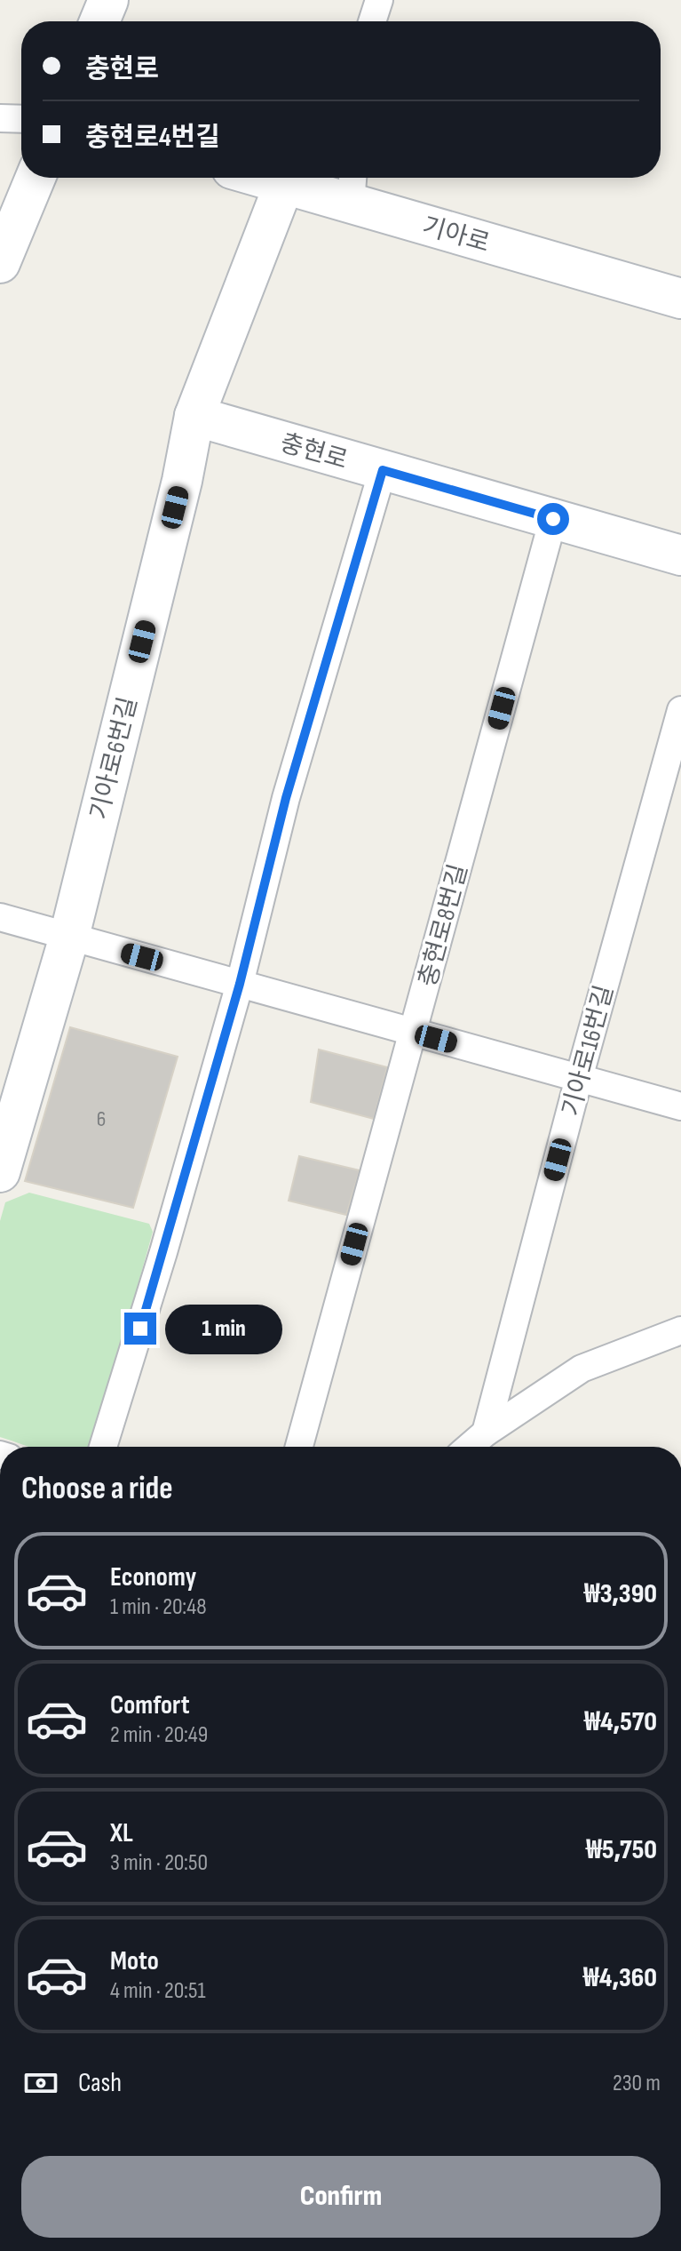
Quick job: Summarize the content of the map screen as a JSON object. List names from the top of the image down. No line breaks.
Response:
{"streets":{"street":["기아로","충현로","기아로6번길","충현로8번길","기아로16번길"]},"crossings":[["기아로","기아로6번길"],["충현로","기아로6번길"],["충현로","충현로8번길"]],"house_numbers":["6"],"page":{"banner":["충현로","충현로4번길"],"bubble":"1 min","heading":"Choose a ride","list":[{"name":"Economy","note":"1 min · 20:48","value":"₩3,390"},{"name":"Comfort","note":"2 min · 20:49","value":"₩4,570"},{"name":"XL","note":"3 min · 20:50","value":"₩5,750"},{"name":"Moto","note":"4 min · 20:51","value":"₩4,360"}],"pay":["Cash","230 m"],"buttons":"Confirm"}}
